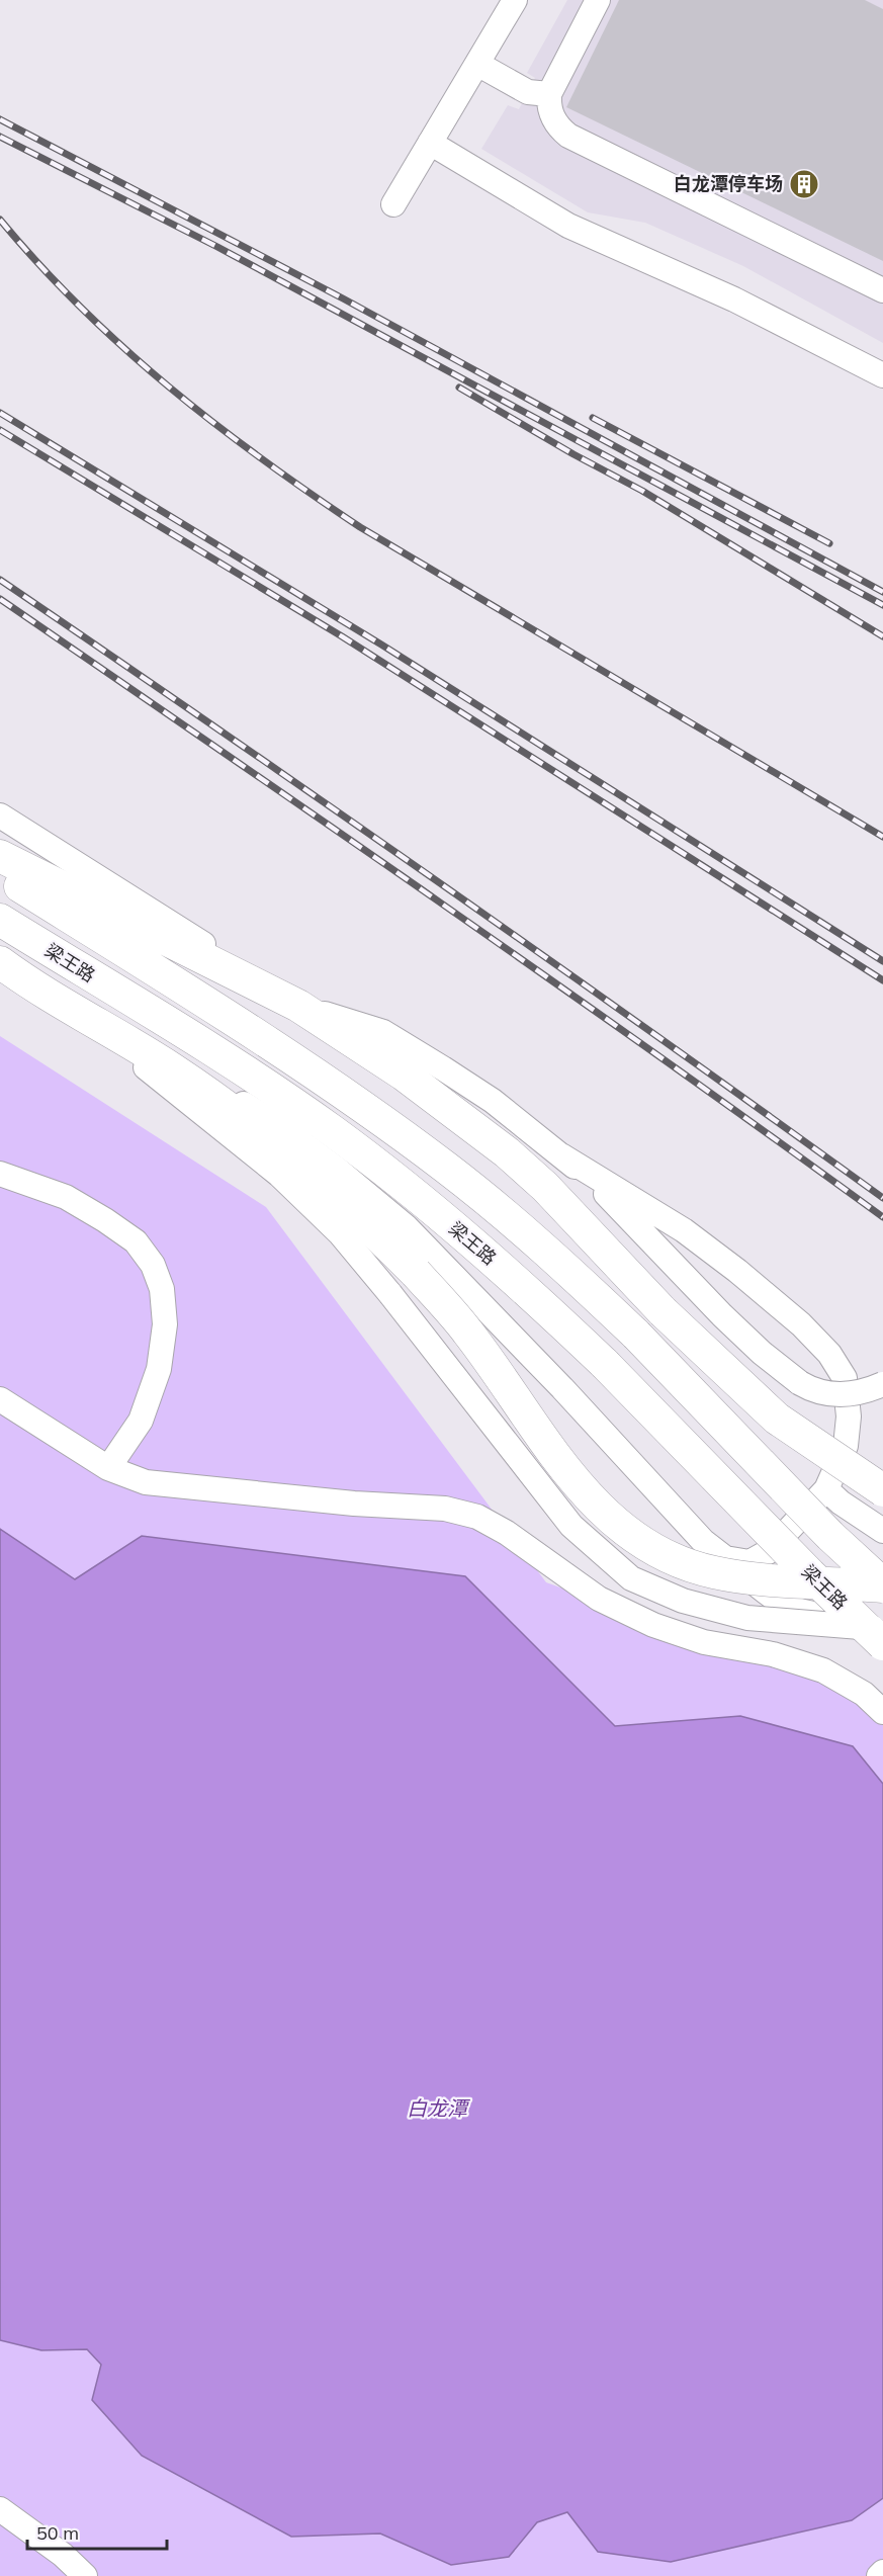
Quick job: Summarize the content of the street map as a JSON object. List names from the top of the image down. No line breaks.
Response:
{"streets":{"main road":["梁王路"]},"water":["白龙潭"],"places":{"building":["白龙潭停车场"]},"scale_bar":"50 m"}
